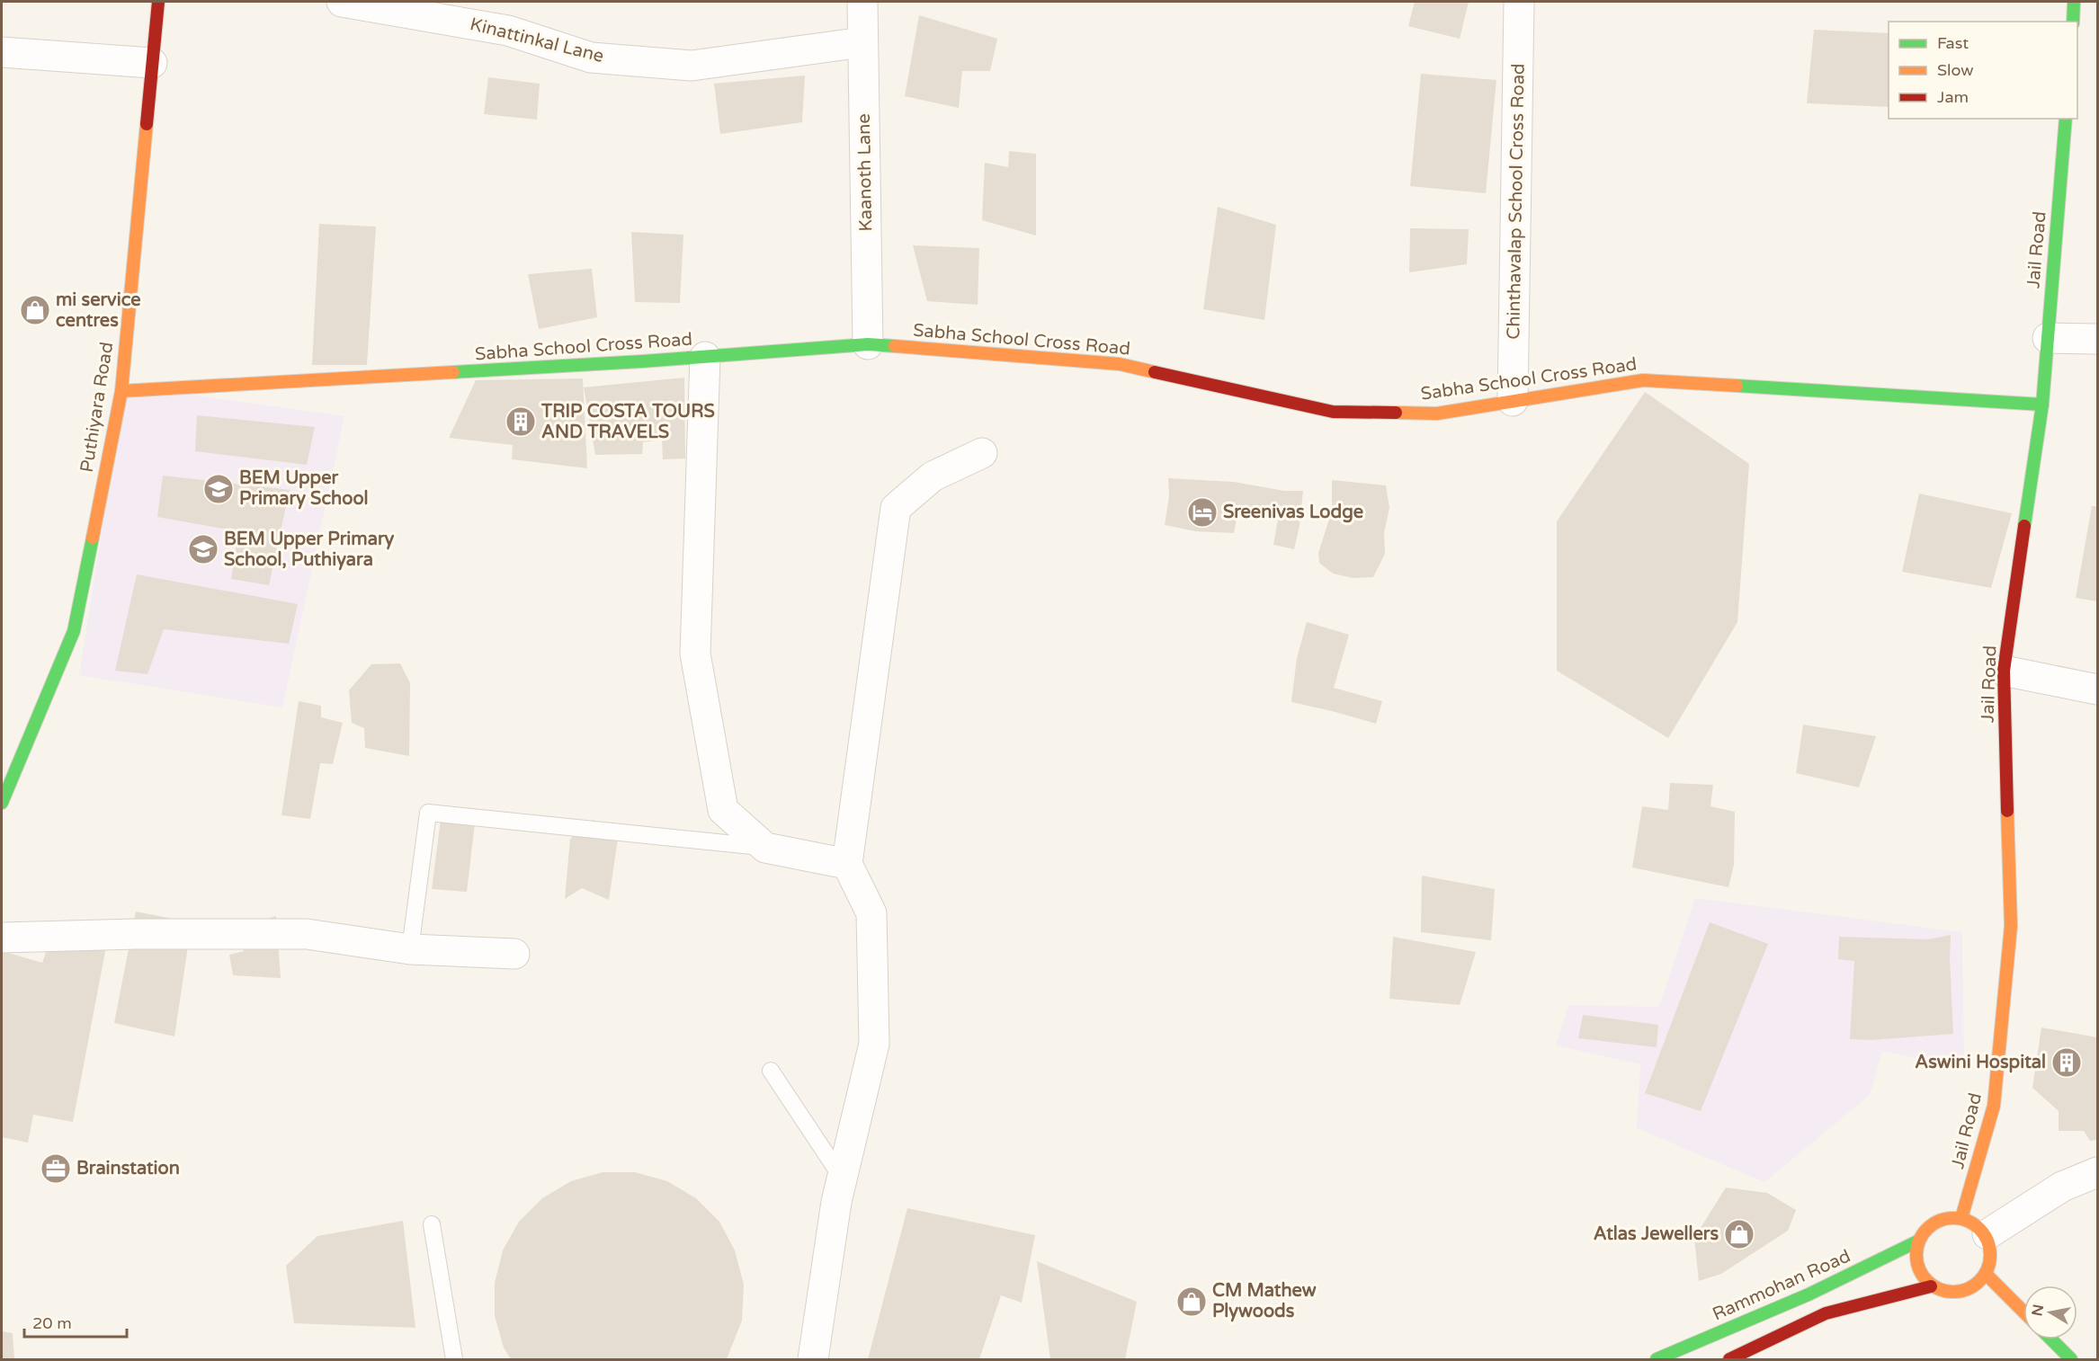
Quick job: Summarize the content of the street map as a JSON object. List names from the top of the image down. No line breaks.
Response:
{"streets":{"street":["Kinattinkal Lane","Kaanoth Lane","Chinthavalap School Cross Road","Jail Road","Sabha School Cross Road","Puthiyara Road","Rammohan Road"]},"crossings":[["Kinattinkal Lane","Kaanoth Lane"],["Kaanoth Lane","Sabha School Cross Road"],["Chinthavalap School Cross Road","Sabha School Cross Road"],["Jail Road","Sabha School Cross Road"],["Jail Road","Rammohan Road"],["Sabha School Cross Road","Puthiyara Road"]],"places":{"shop":["mi service centres","Atlas Jewellers","CM Mathew Plywoods"],"building":["TRIP COSTA TOURS AND TRAVELS","Aswini Hospital"],"school or university":["BEM Upper Primary School","BEM Upper Primary School, Puthiyara"],"hotel":["Sreenivas Lodge"],"office":["Brainstation"]},"legend":["Fast","Slow","Jam"],"scale_bar":"20 m","north":"left"}
